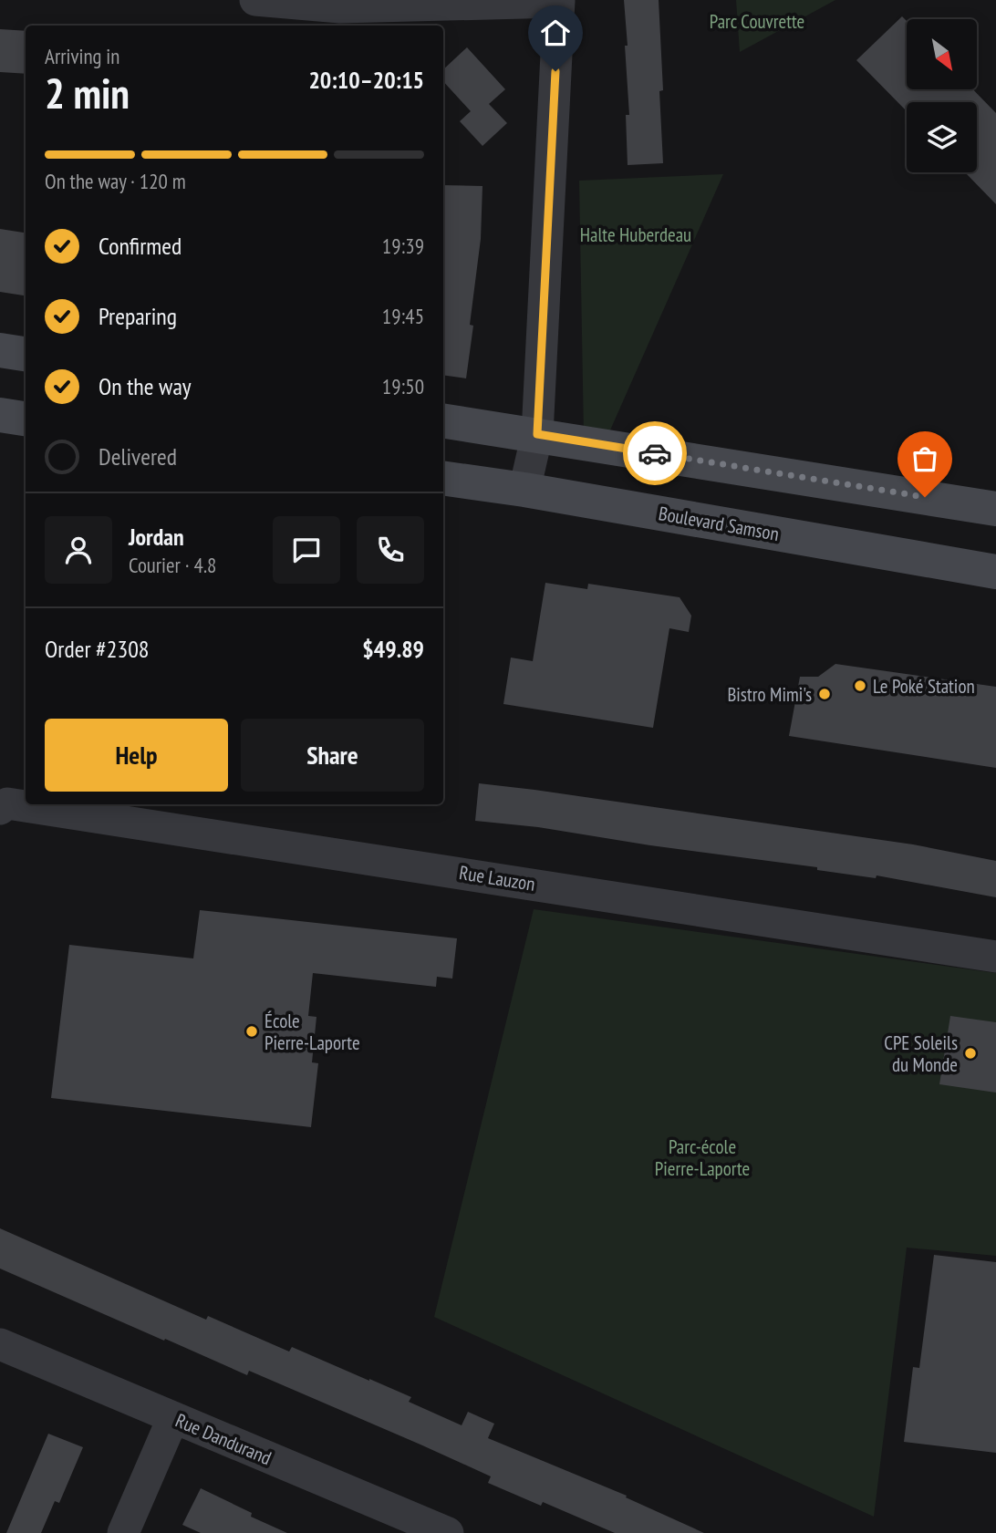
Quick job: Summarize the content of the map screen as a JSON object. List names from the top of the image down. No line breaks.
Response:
{"streets":{"street":["Boulevard Samson","Rue Lauzon","Rue Dandurand"]},"parks":["Parc Couvrette","Halte Huberdeau","Parc-école Pierre-Laporte"],"places":["Le Poké Station","Bistro Mimi's","École Pierre-Laporte","CPE Soleils du Monde"],"north":"bottom right","page":{"heading":["2 min","Arriving in","20:10–20:15"],"panel":["Jordan","Courier · 4.8","Order #2308","$49.89"],"bar":"On the way · 120 m","list":[["Confirmed","19:39"],["Preparing","19:45"],["On the way","19:50"],"Delivered"],"buttons":["Help","Share"]}}
